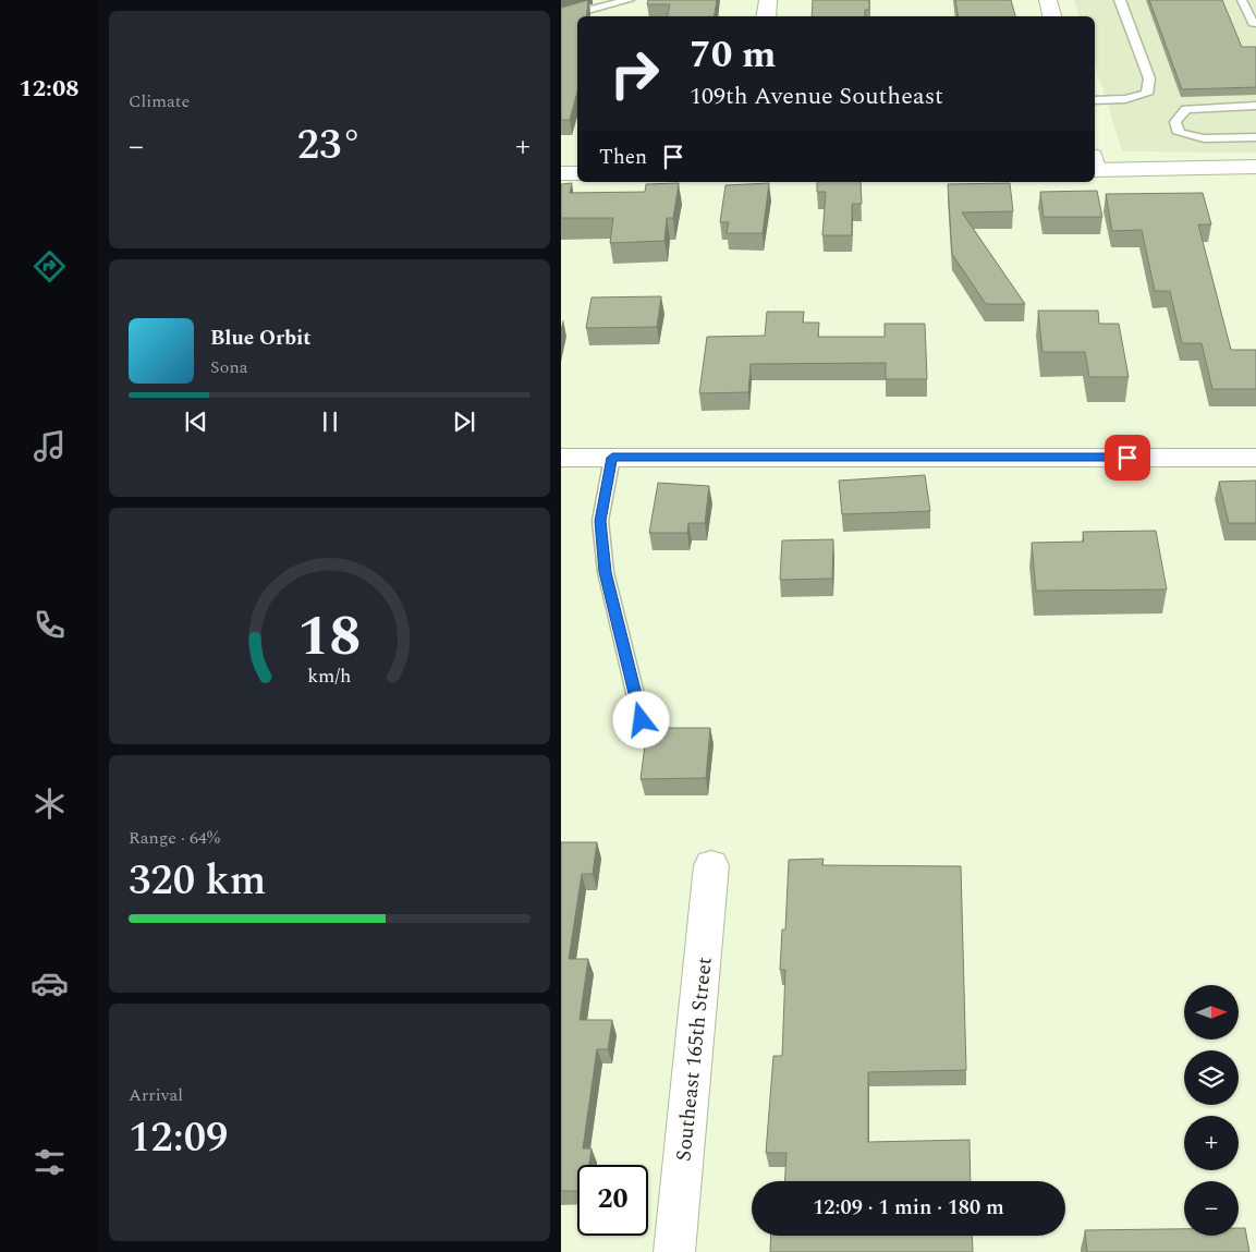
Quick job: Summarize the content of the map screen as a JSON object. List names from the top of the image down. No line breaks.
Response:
{"streets":{"street":["Southeast 165th Street"]},"north":"right","page":{"tabs":"12:08","tile":["Climate",["Range · 64%","320 km"],["Arrival","12:09"]],"turn":["70 m","109th Avenue Southeast"],"heat":["−","23°","+"],"then":"Then","song":["Blue Orbit","Sona"],"map_buttons":["+","−"],"limit":"20","trip":"12:09 · 1 min · 180 m","gauge":["18","km/h"]}}
